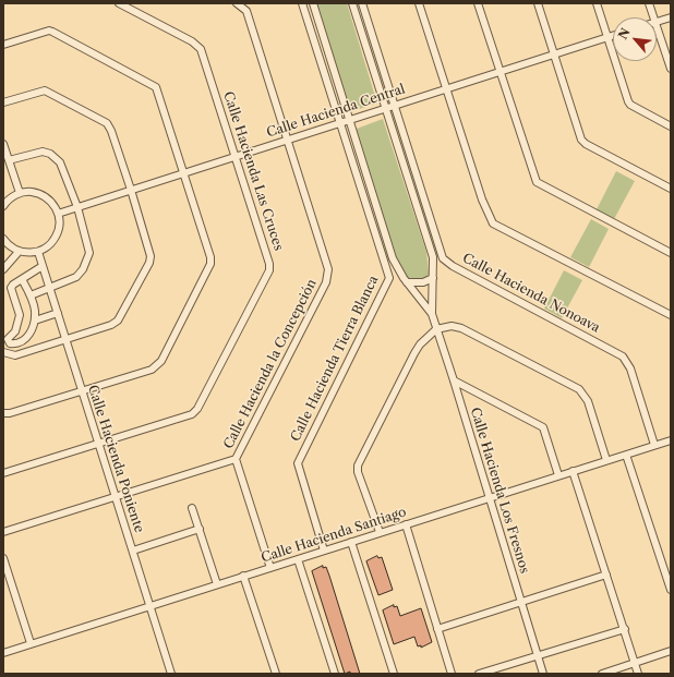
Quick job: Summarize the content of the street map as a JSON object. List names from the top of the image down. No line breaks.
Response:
{"streets":{"street":["Calle Hacienda Central","Calle Hacienda Las Cruces","Calle Hacienda Nonoava","Calle Hacienda Tierra Blanca","Calle Hacienda la Concepción","Calle Hacienda Poniente","Calle Hacienda Los Fresnos","Calle Hacienda Santiago"]},"crossings":[["Calle Hacienda Central","Calle Hacienda Las Cruces"],["Calle Hacienda Central","Calle Hacienda Nonoava"],["Calle Hacienda Central","Calle Hacienda Tierra Blanca"],["Calle Hacienda Central","Calle Hacienda la Concepción"],["Calle Hacienda Central","Calle Hacienda Los Fresnos"],["Calle Hacienda Las Cruces","Calle Hacienda Poniente"],["Calle Hacienda Nonoava","Calle Hacienda Santiago"],["Calle Hacienda Tierra Blanca","Calle Hacienda Santiago"],["Calle Hacienda la Concepción","Calle Hacienda Poniente"],["Calle Hacienda Poniente","Calle Hacienda Santiago"],["Calle Hacienda Los Fresnos","Calle Hacienda Santiago"]],"north":"top left"}
